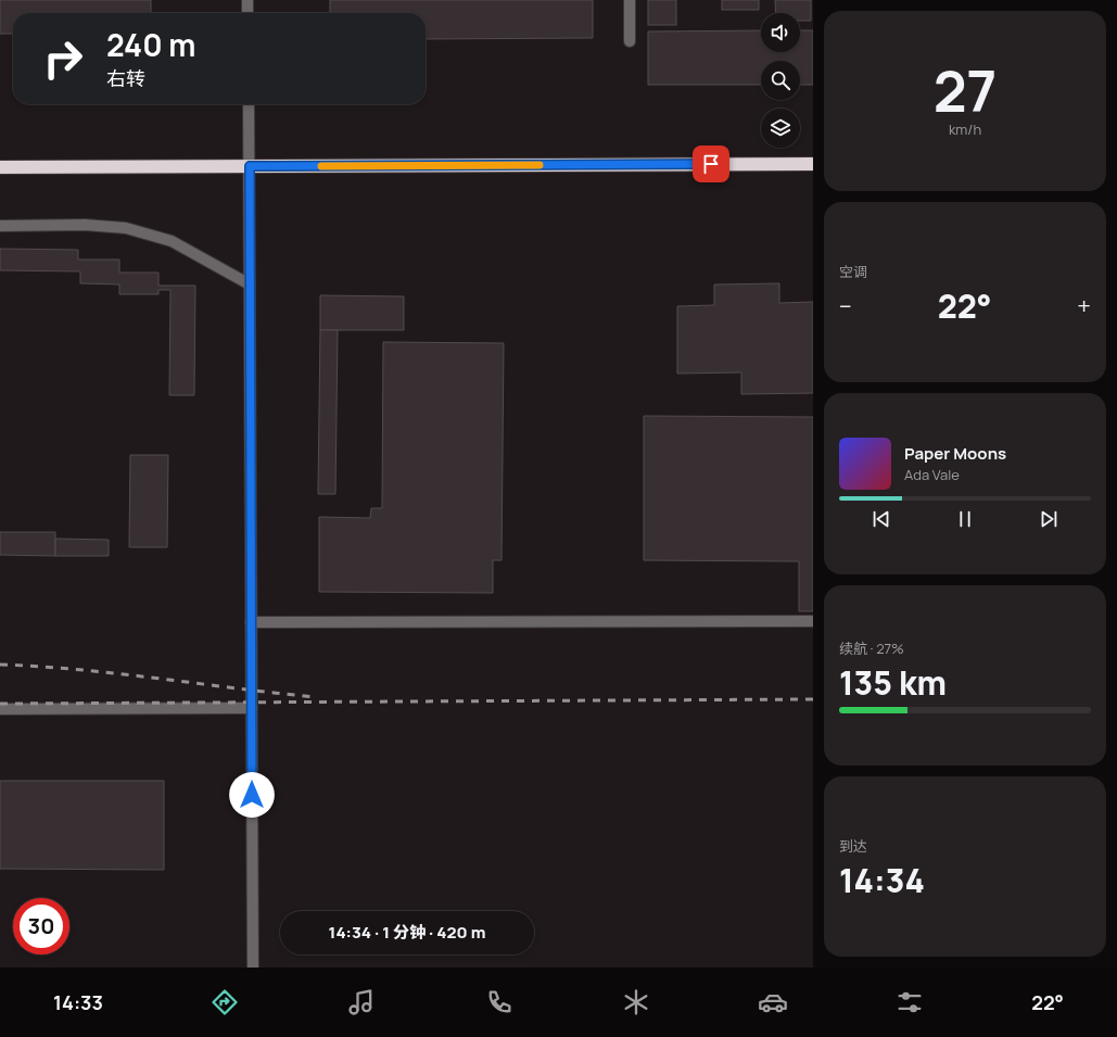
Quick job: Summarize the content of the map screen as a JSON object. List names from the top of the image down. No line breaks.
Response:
{"page":{"tile":[["27","km/h"],"空调",["续航 · 27%","135 km"],["到达","14:34"]],"turn":["240 m","右转"],"heat":["−","22°","+"],"song":["Paper Moons","Ada Vale"],"limit":"30","trip":"14:34 · 1 分钟 · 420 m","tabs":["14:33","22°"]}}
